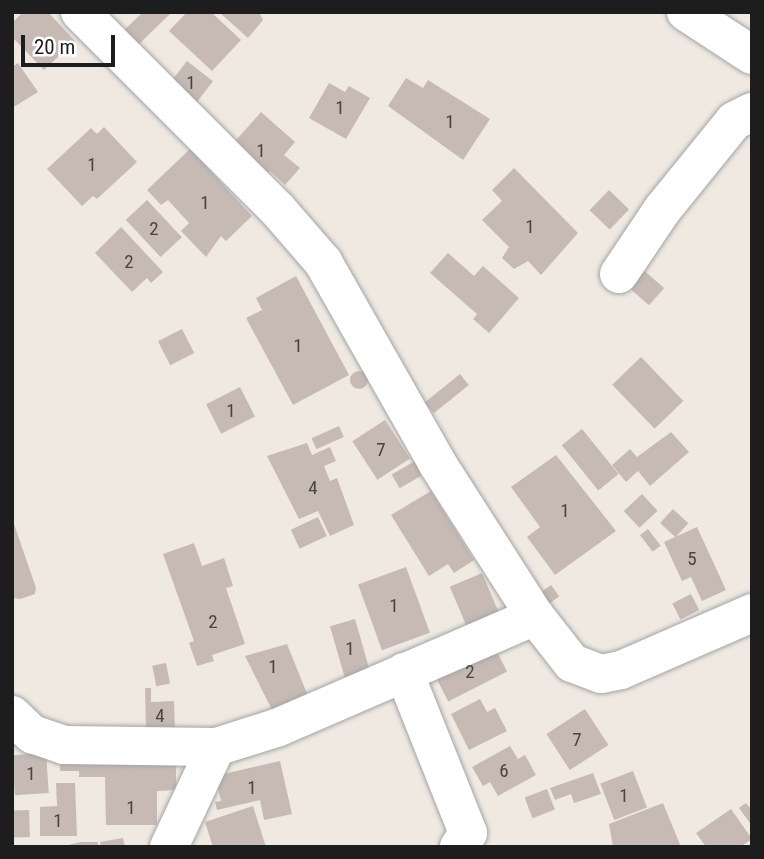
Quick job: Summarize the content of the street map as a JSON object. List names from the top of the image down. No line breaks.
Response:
{"house_numbers":["1","1","1","1","1","1","1","2","2","1","1","7","4","1","5","1","2","1","1","2","4","7","6","1","1","1","1","1"],"scale_bar":"20 m"}
